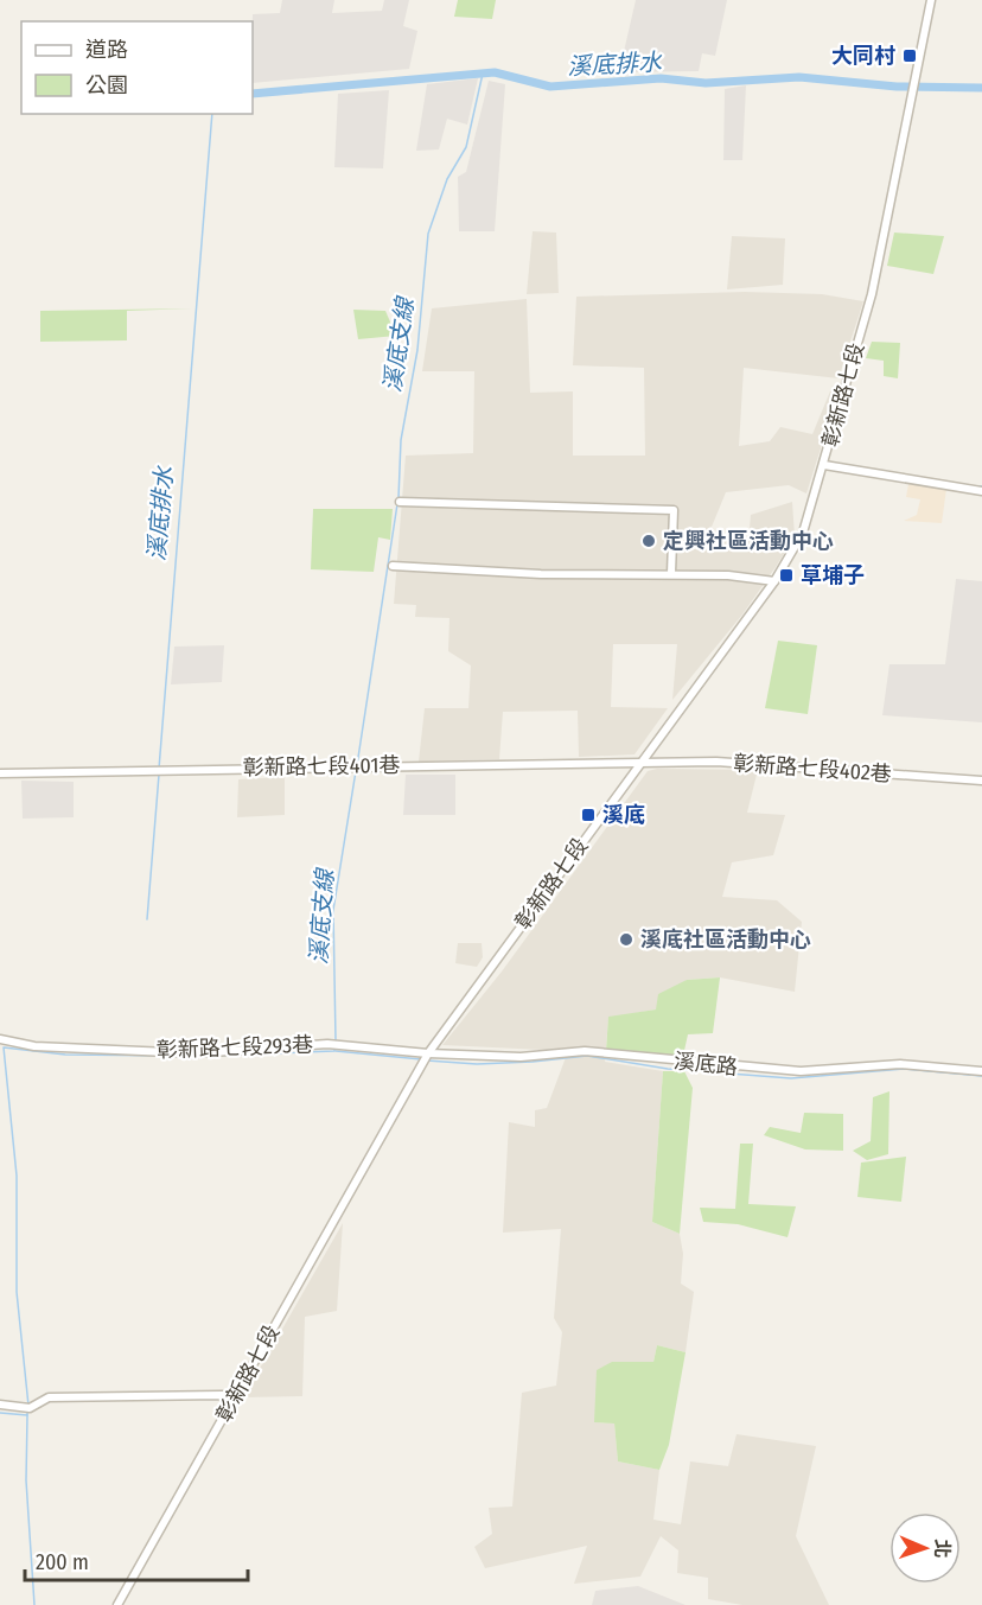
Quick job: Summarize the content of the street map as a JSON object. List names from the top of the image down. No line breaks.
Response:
{"streets":{"street":["彰新路七段","彰新路七段401巷","彰新路七段402巷","彰新路七段293巷","溪底路"]},"crossings":[["彰新路七段","彰新路七段401巷"],["彰新路七段","彰新路七段402巷"],["彰新路七段","彰新路七段293巷"],["彰新路七段","溪底路"],["彰新路七段401巷","彰新路七段402巷"],["彰新路七段293巷","溪底路"]],"water":["溪底排水","溪底支線"],"places":{"transit":["大同村","草埔子","溪底"],"other":["定興社區活動中心","溪底社區活動中心"]},"legend":["道路","公園"],"scale_bar":"200 m","north":"right"}
